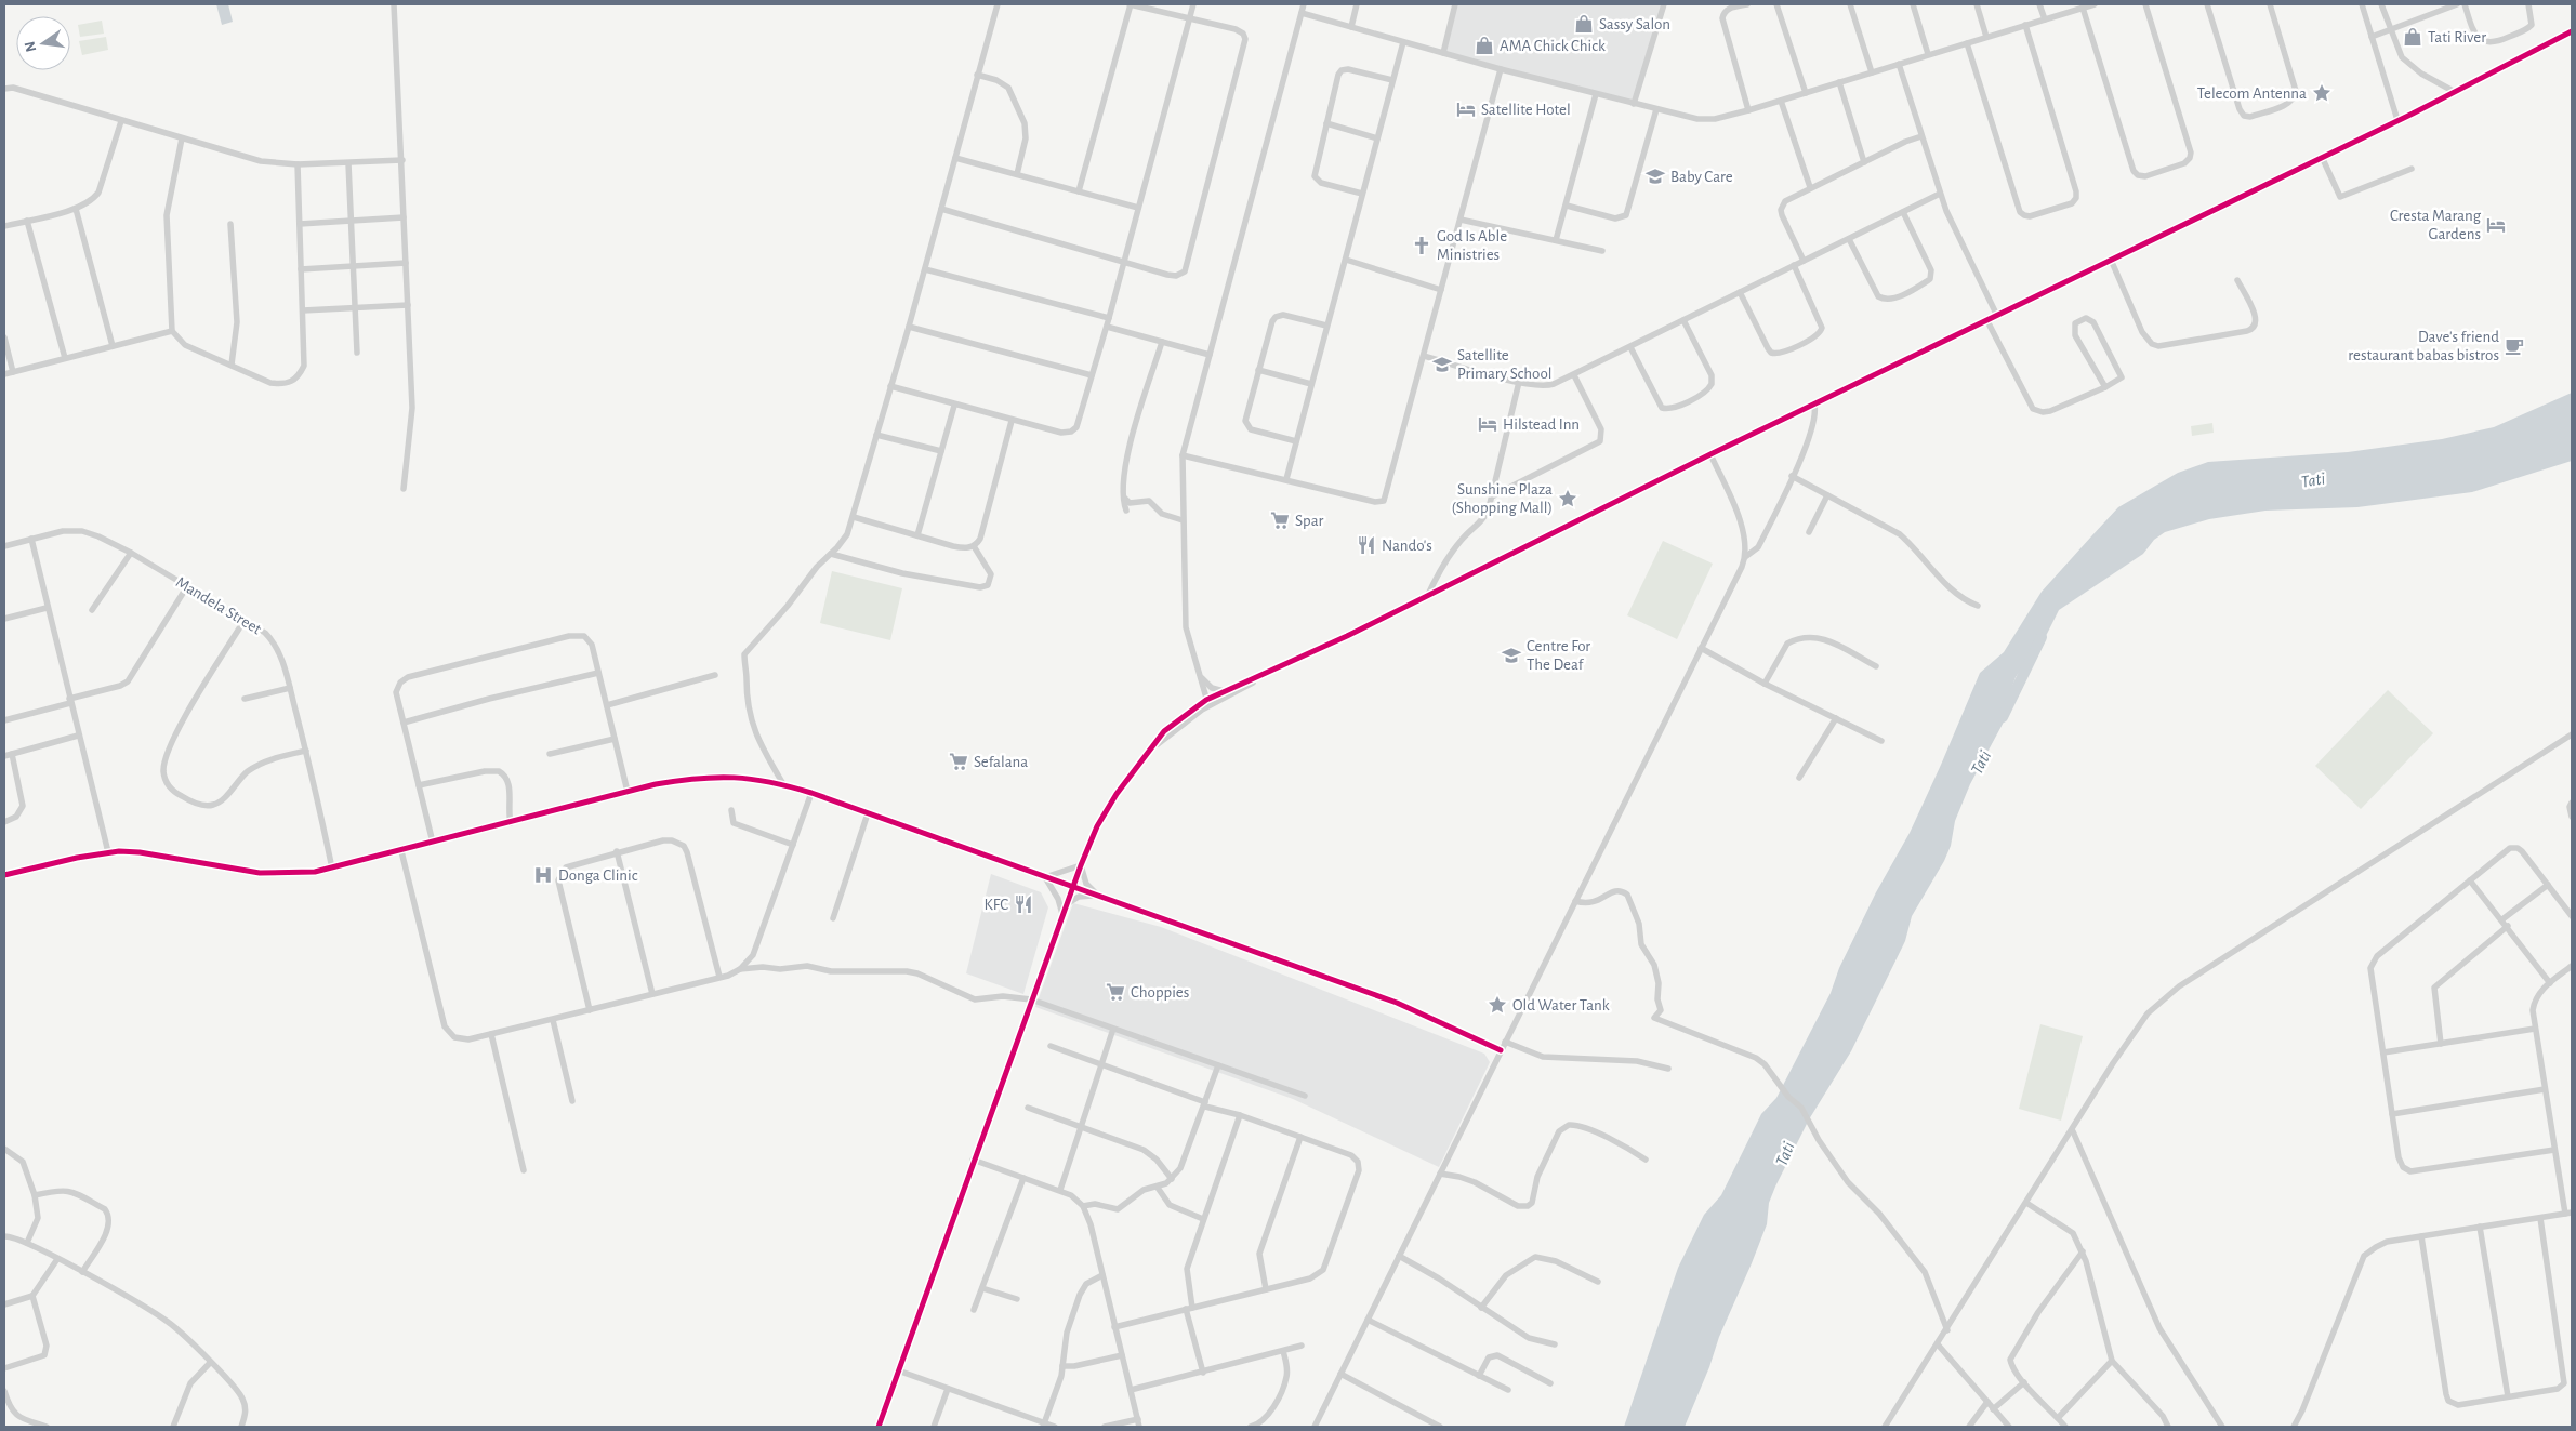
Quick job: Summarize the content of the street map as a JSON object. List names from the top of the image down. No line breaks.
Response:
{"streets":{"street":["Mandela Street"]},"water":["Tati"],"places":{"shop":["Sassy Salon","Tati River","AMA Chick Chick"],"place":["Telecom Antenna","Sunshine Plaza (Shopping Mall)","Old Water Tank"],"hotel":["Satellite Hotel","Cresta Marang Gardens","Hilstead Inn"],"school or university":["Baby Care","Satellite Primary School","Centre For The Deaf"],"church":["God Is Able Ministries"],"cafe":["Dave's friend restaurant babas bistros"],"supermarket":["Spar","Sefalana","Choppies"],"restaurant":["Nando's","KFC"],"hospital":["Donga Clinic"]},"north":"left"}
